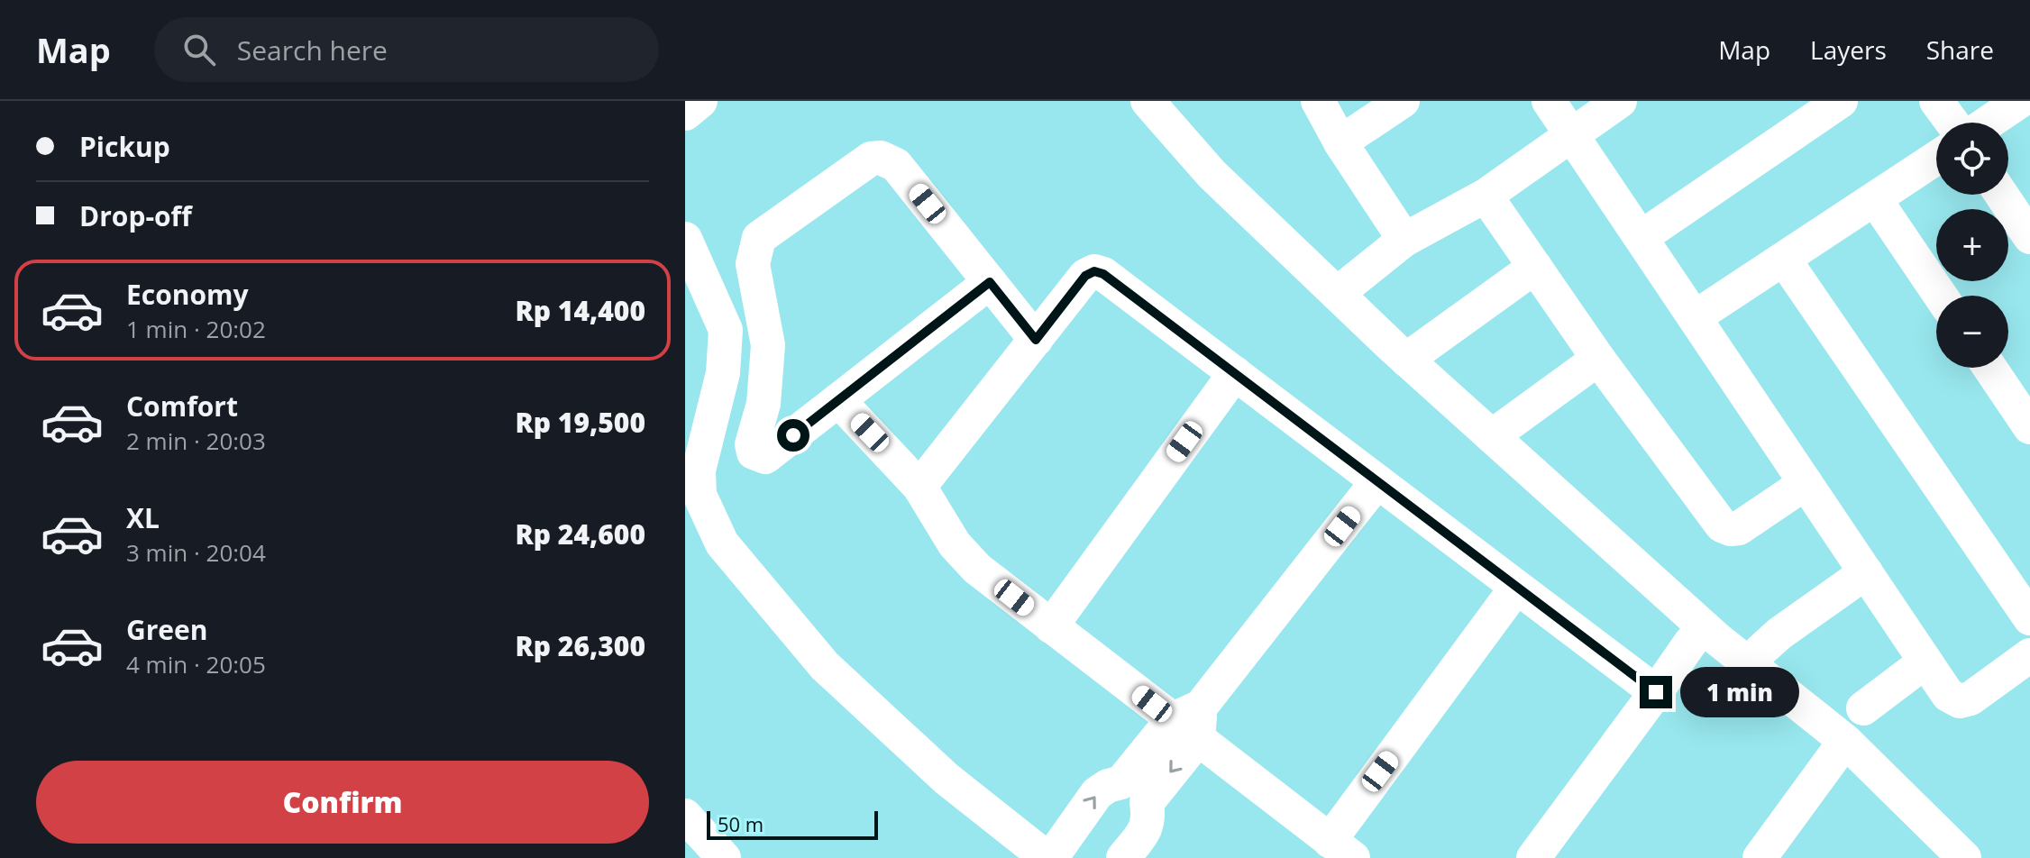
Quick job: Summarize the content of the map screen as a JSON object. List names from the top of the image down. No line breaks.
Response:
{"scale_bar":"50 m","page":{"header":"Map","search":"Search here","nav":["Map","Layers","Share"],"banner":["Pickup","Drop-off"],"map_buttons":["+","−"],"list":[{"name":"Economy","note":"1 min · 20:02","value":"Rp 14,400"},{"name":"Comfort","note":"2 min · 20:03","value":"Rp 19,500"},{"name":"XL","note":"3 min · 20:04","value":"Rp 24,600"},{"name":"Green","note":"4 min · 20:05","value":"Rp 26,300"}],"bubble":"1 min","buttons":"Confirm","scale":"50 m"}}
